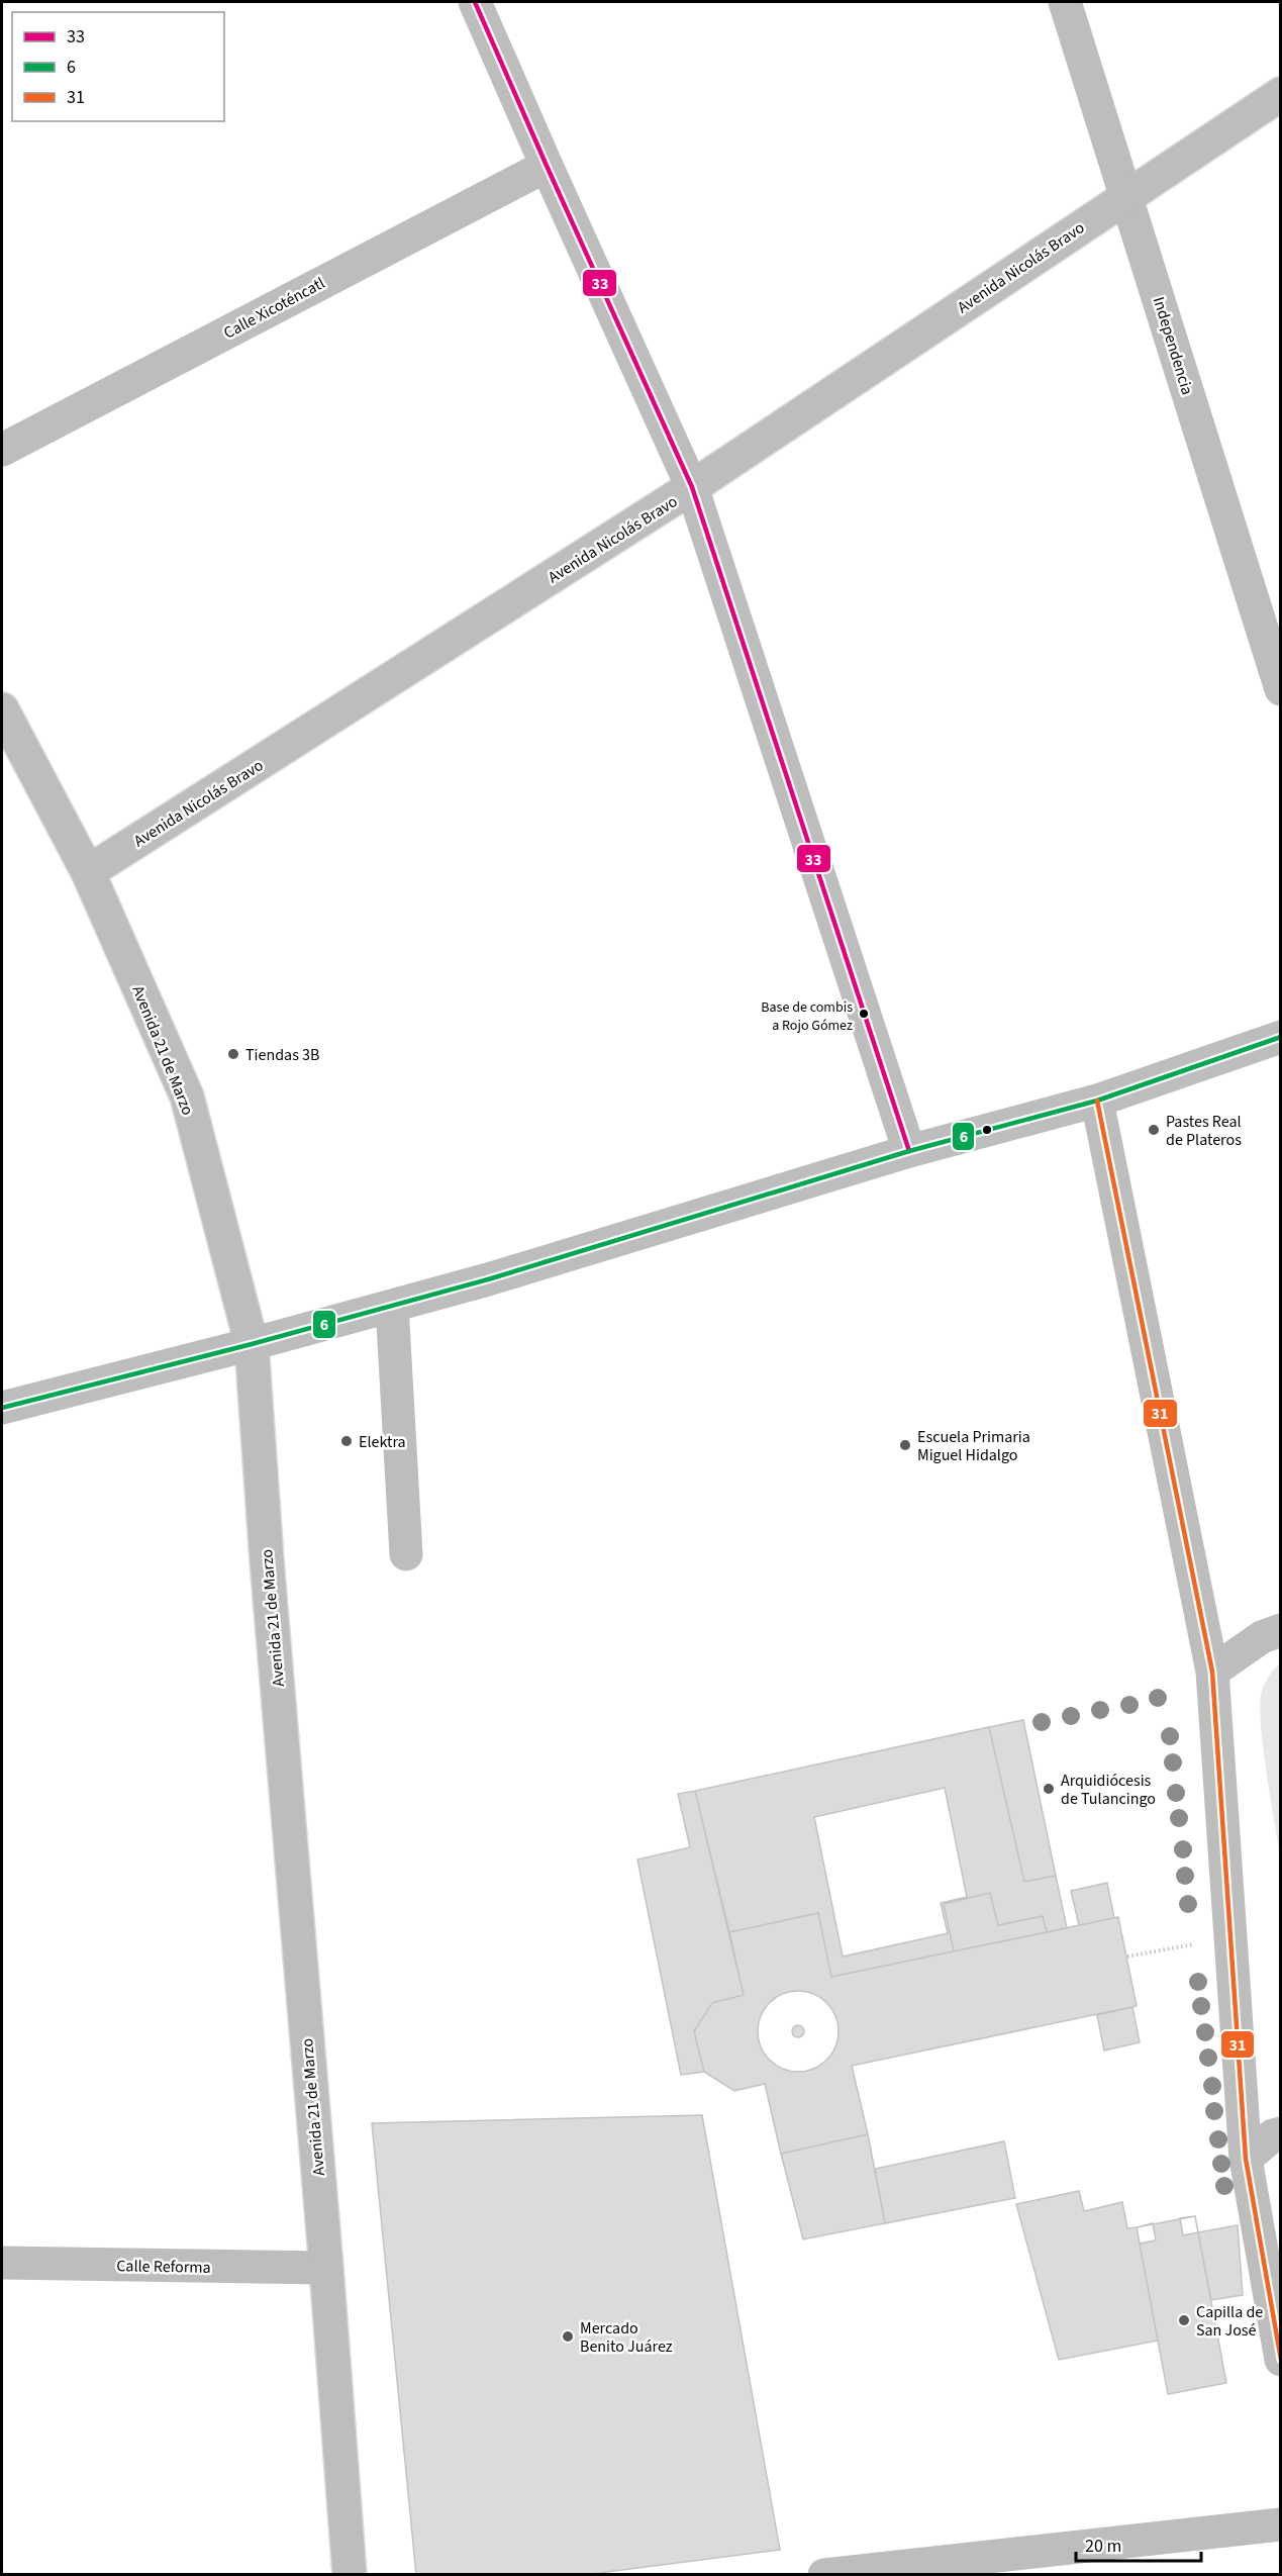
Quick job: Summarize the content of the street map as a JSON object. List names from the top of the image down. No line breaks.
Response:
{"streets":{"street":["Avenida Nicolás Bravo","Calle Xicoténcatl","Independencia","Avenida 21 de Marzo","Calle Reforma"]},"crossings":[["Avenida Nicolás Bravo","Independencia"],["Avenida Nicolás Bravo","Avenida 21 de Marzo"],["Avenida 21 de Marzo","Calle Reforma"]],"places":["Base de combis a Rojo Gómez","Tiendas 3B","Pastes Real de Plateros","Elektra","Escuela Primaria Miguel Hidalgo","Arquidiócesis de Tulancingo","Capilla de San José","Mercado Benito Juárez"],"lines":["transit line 33","transit line 6","transit line 31"],"legend":["33","6","31"],"scale_bar":"20 m"}
